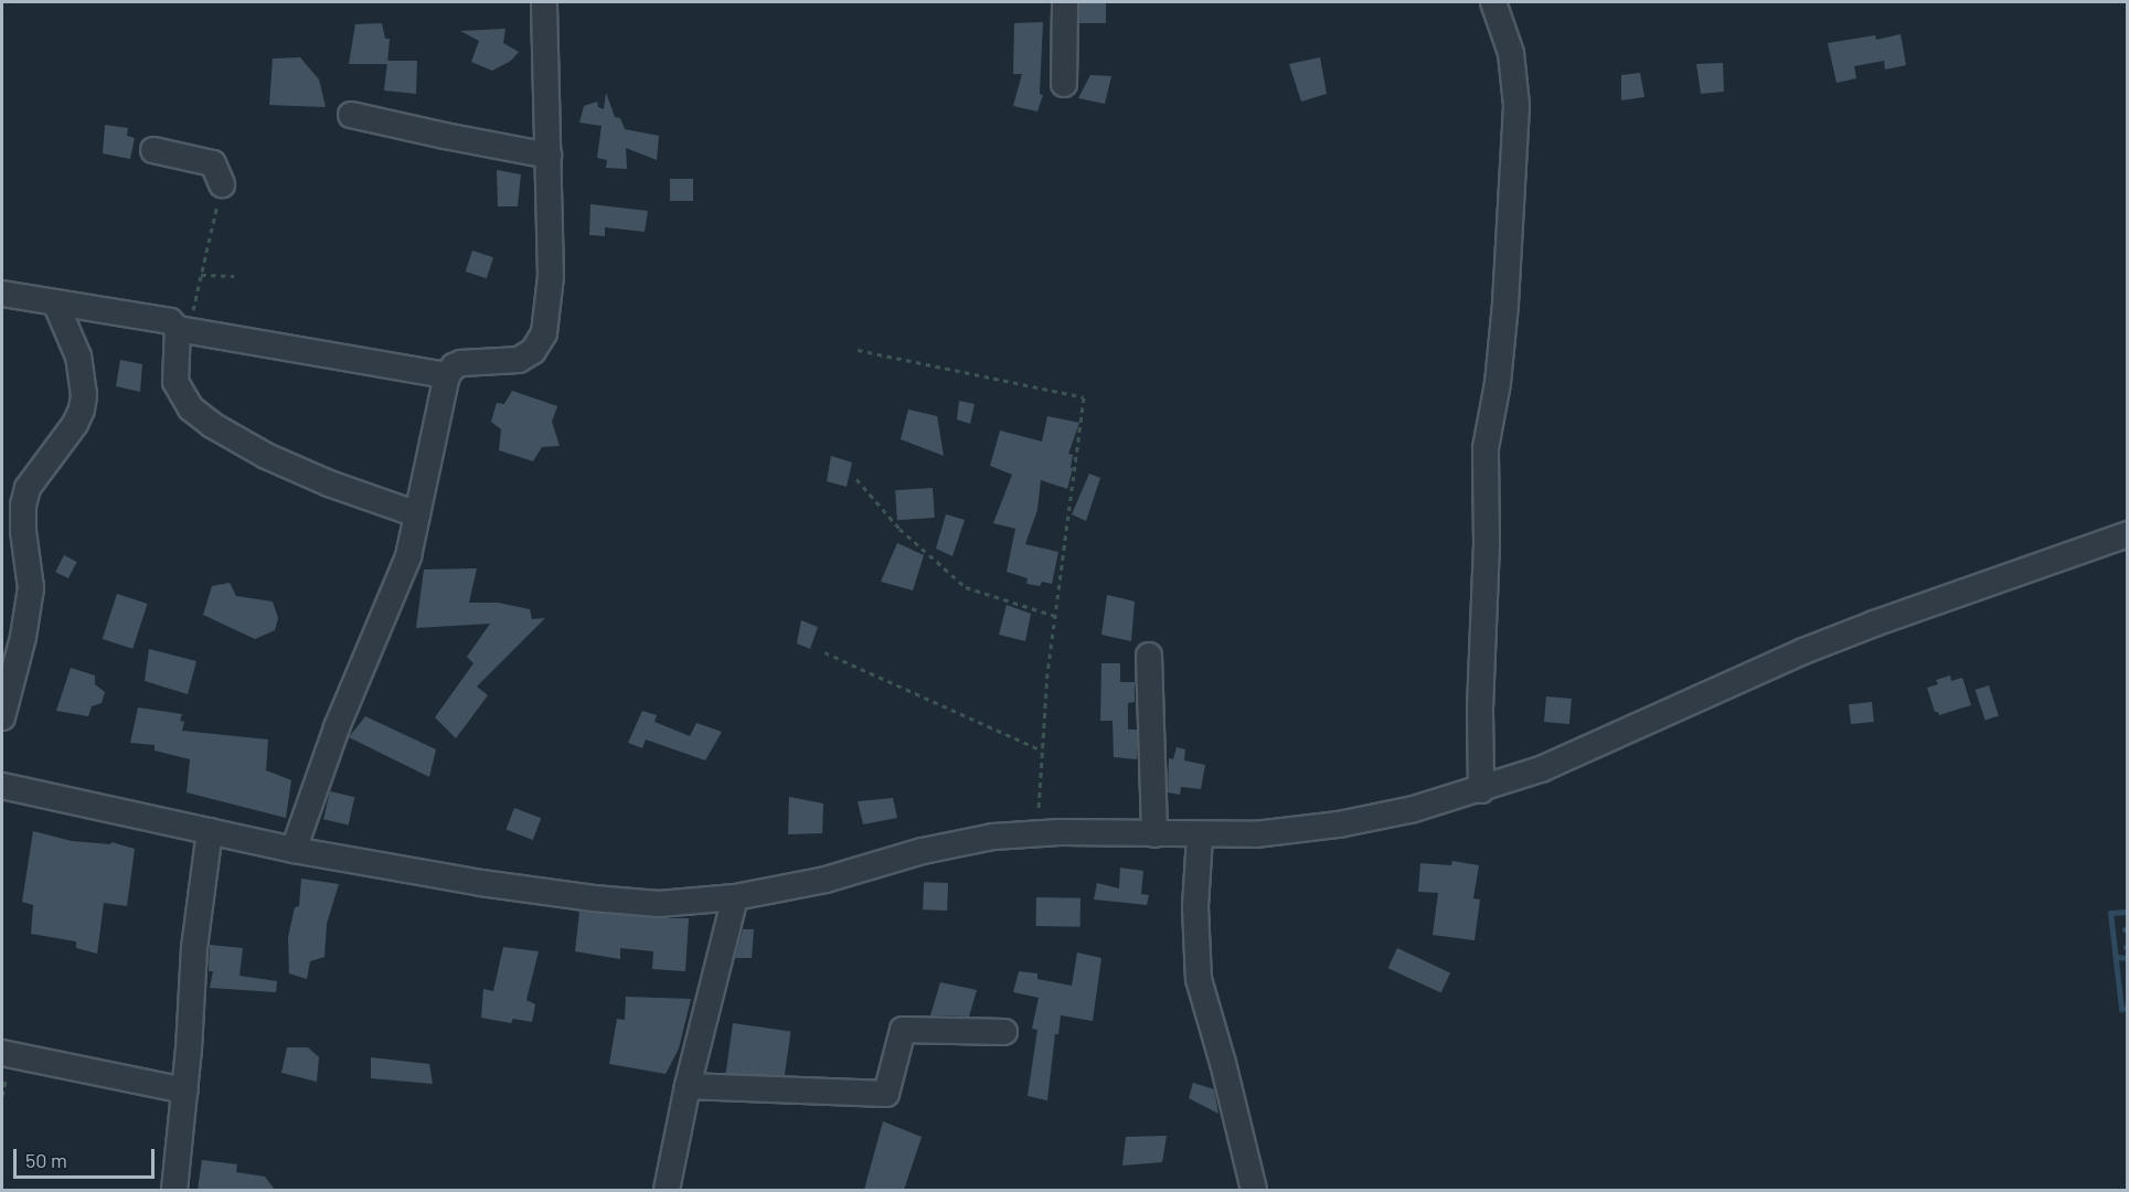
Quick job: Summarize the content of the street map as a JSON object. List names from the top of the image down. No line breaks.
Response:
{"scale_bar":"50 m"}
